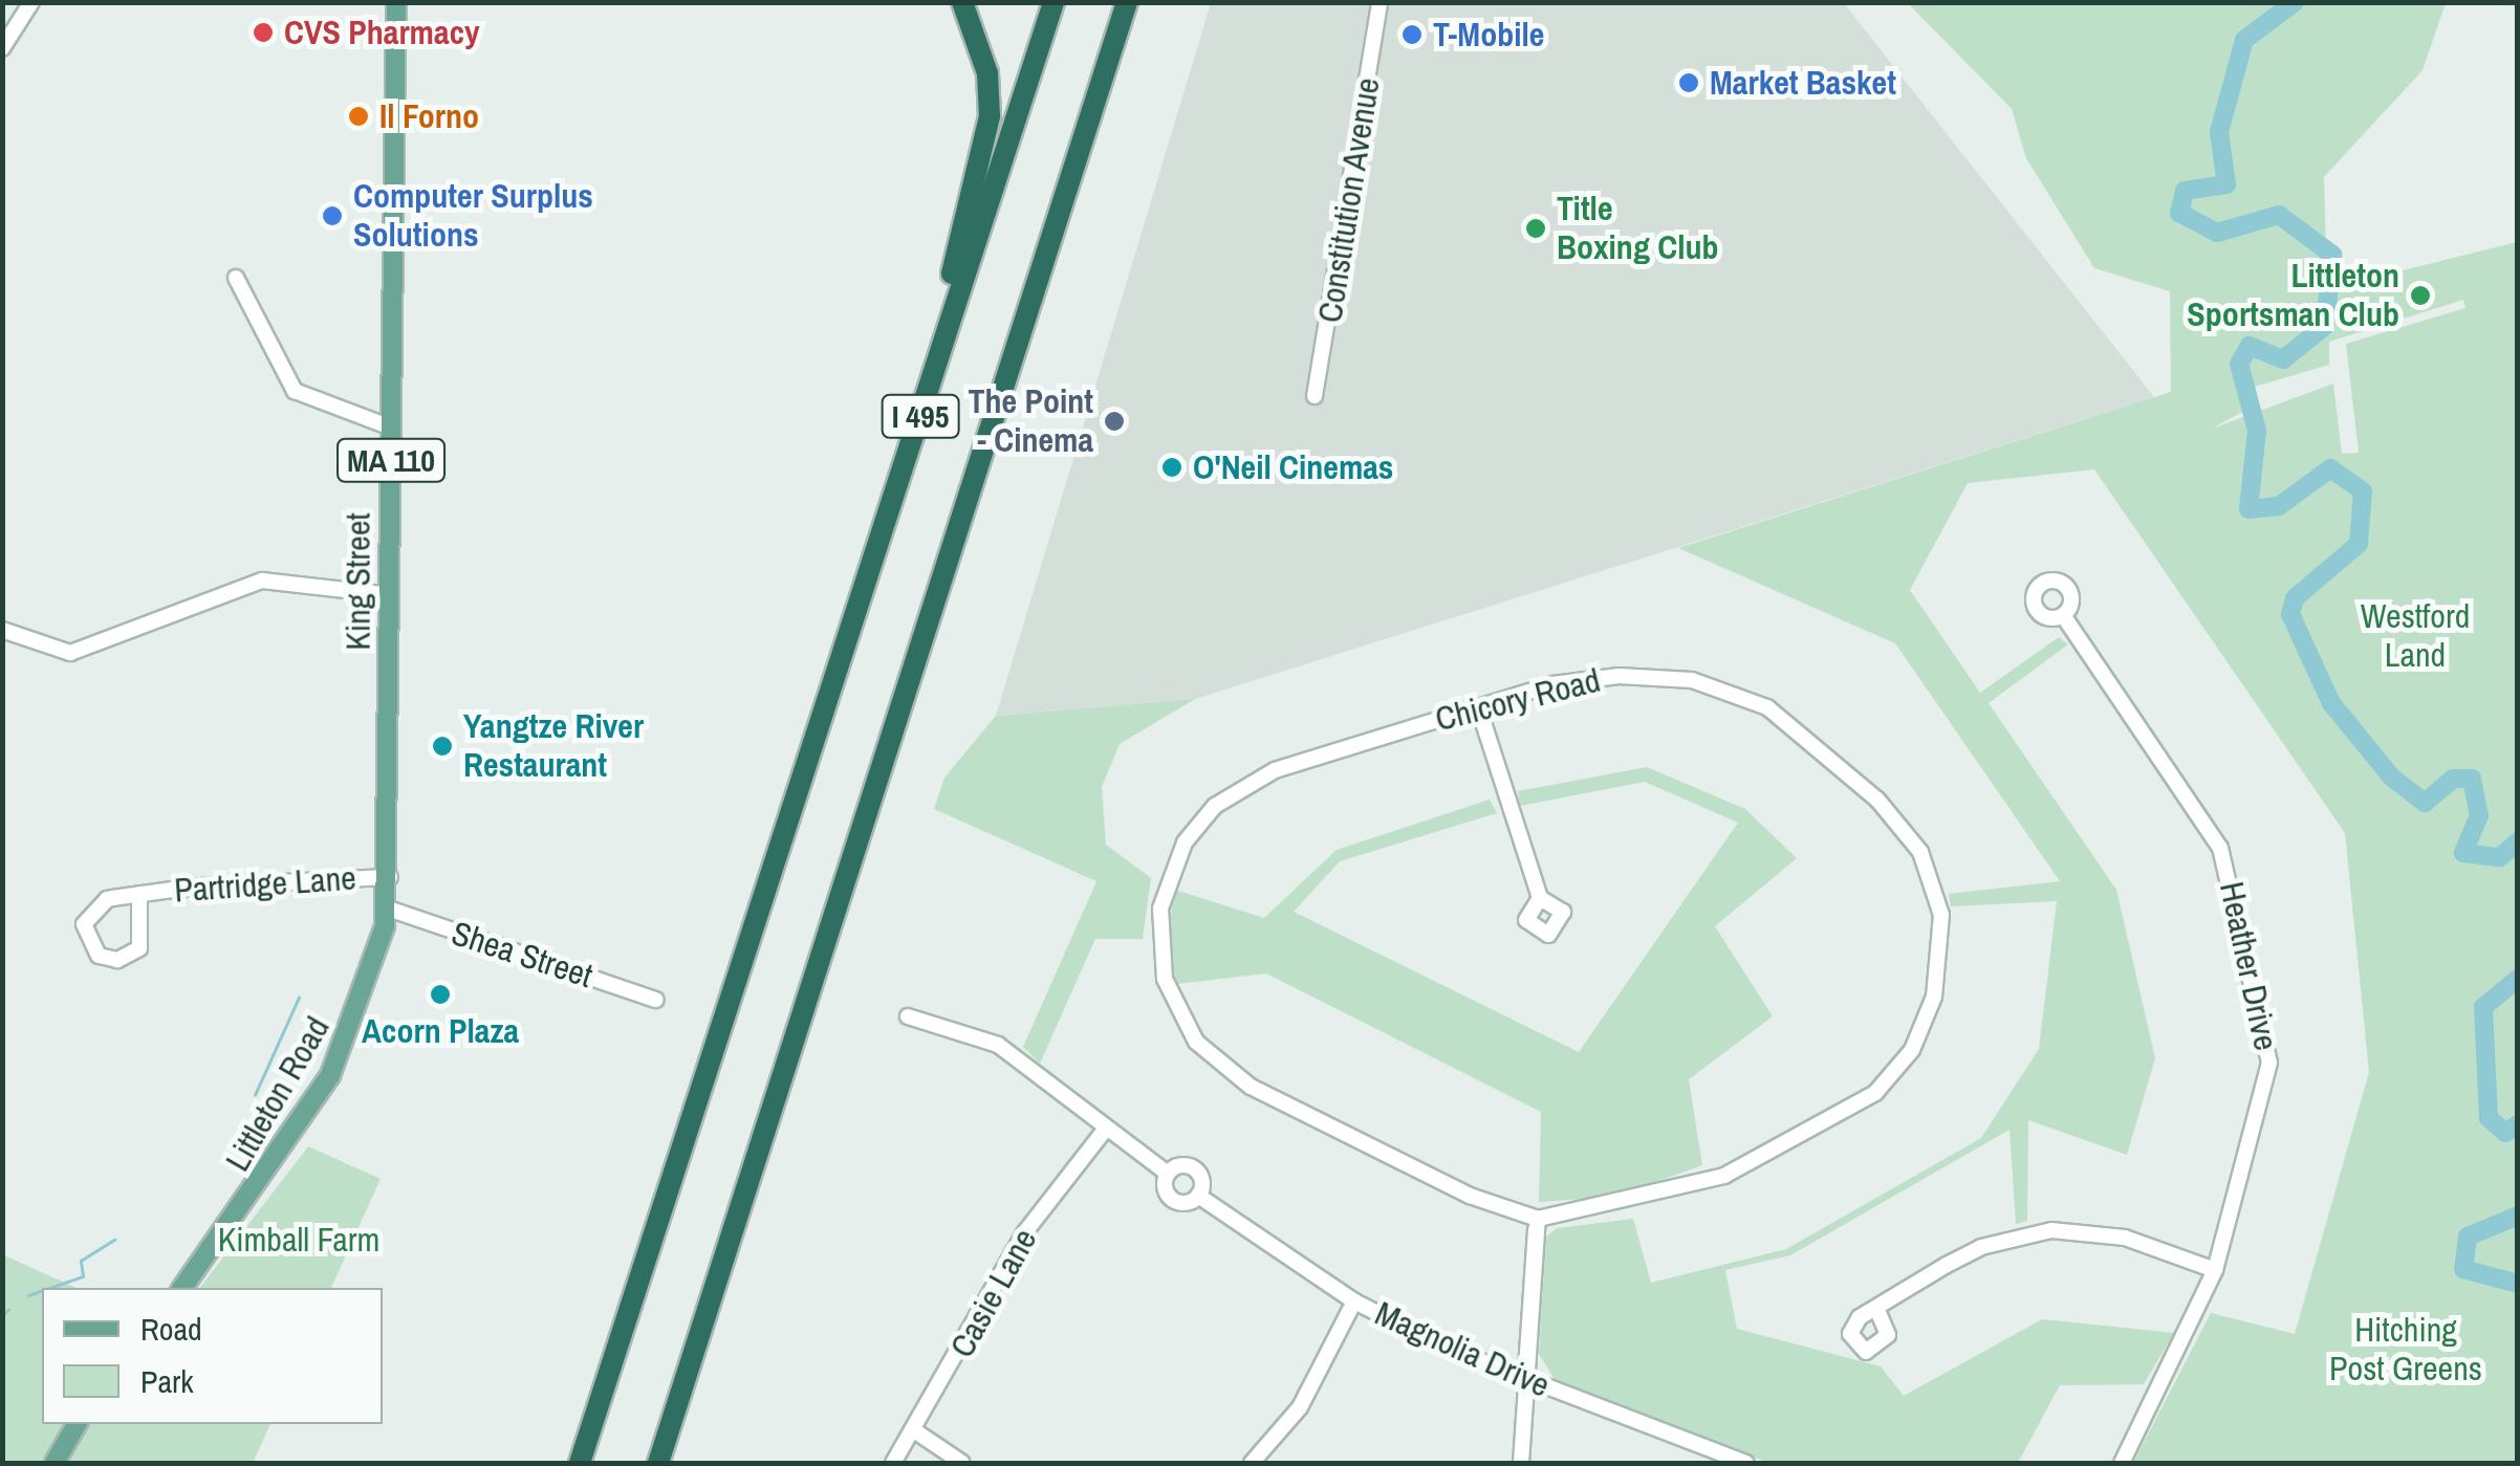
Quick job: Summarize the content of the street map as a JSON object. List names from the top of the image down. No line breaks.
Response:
{"streets":{"highway":["I 495"],"main road":["MA 110","King Street","Littleton Road"],"street":["Constitution Avenue","Chicory Road","Partridge Lane","Shea Street","Heather Drive","Casie Lane","Magnolia Drive"]},"crossings":[["King Street","Partridge Lane"],["King Street","Shea Street"],["King Street","Littleton Road"],["Shea Street","Littleton Road"],["Casie Lane","Magnolia Drive"]],"parks":["Westford Land","Kimball Farm","Hitching Post Greens"],"places":["CVS Pharmacy","T-Mobile","Market Basket","Il Forno","Computer Surplus Solutions","Title Boxing Club","Littleton Sportsman Club","The Point - Cinema","O'Neil Cinemas","Yangtze River Restaurant","Acorn Plaza"],"legend":["Road","Park"]}
